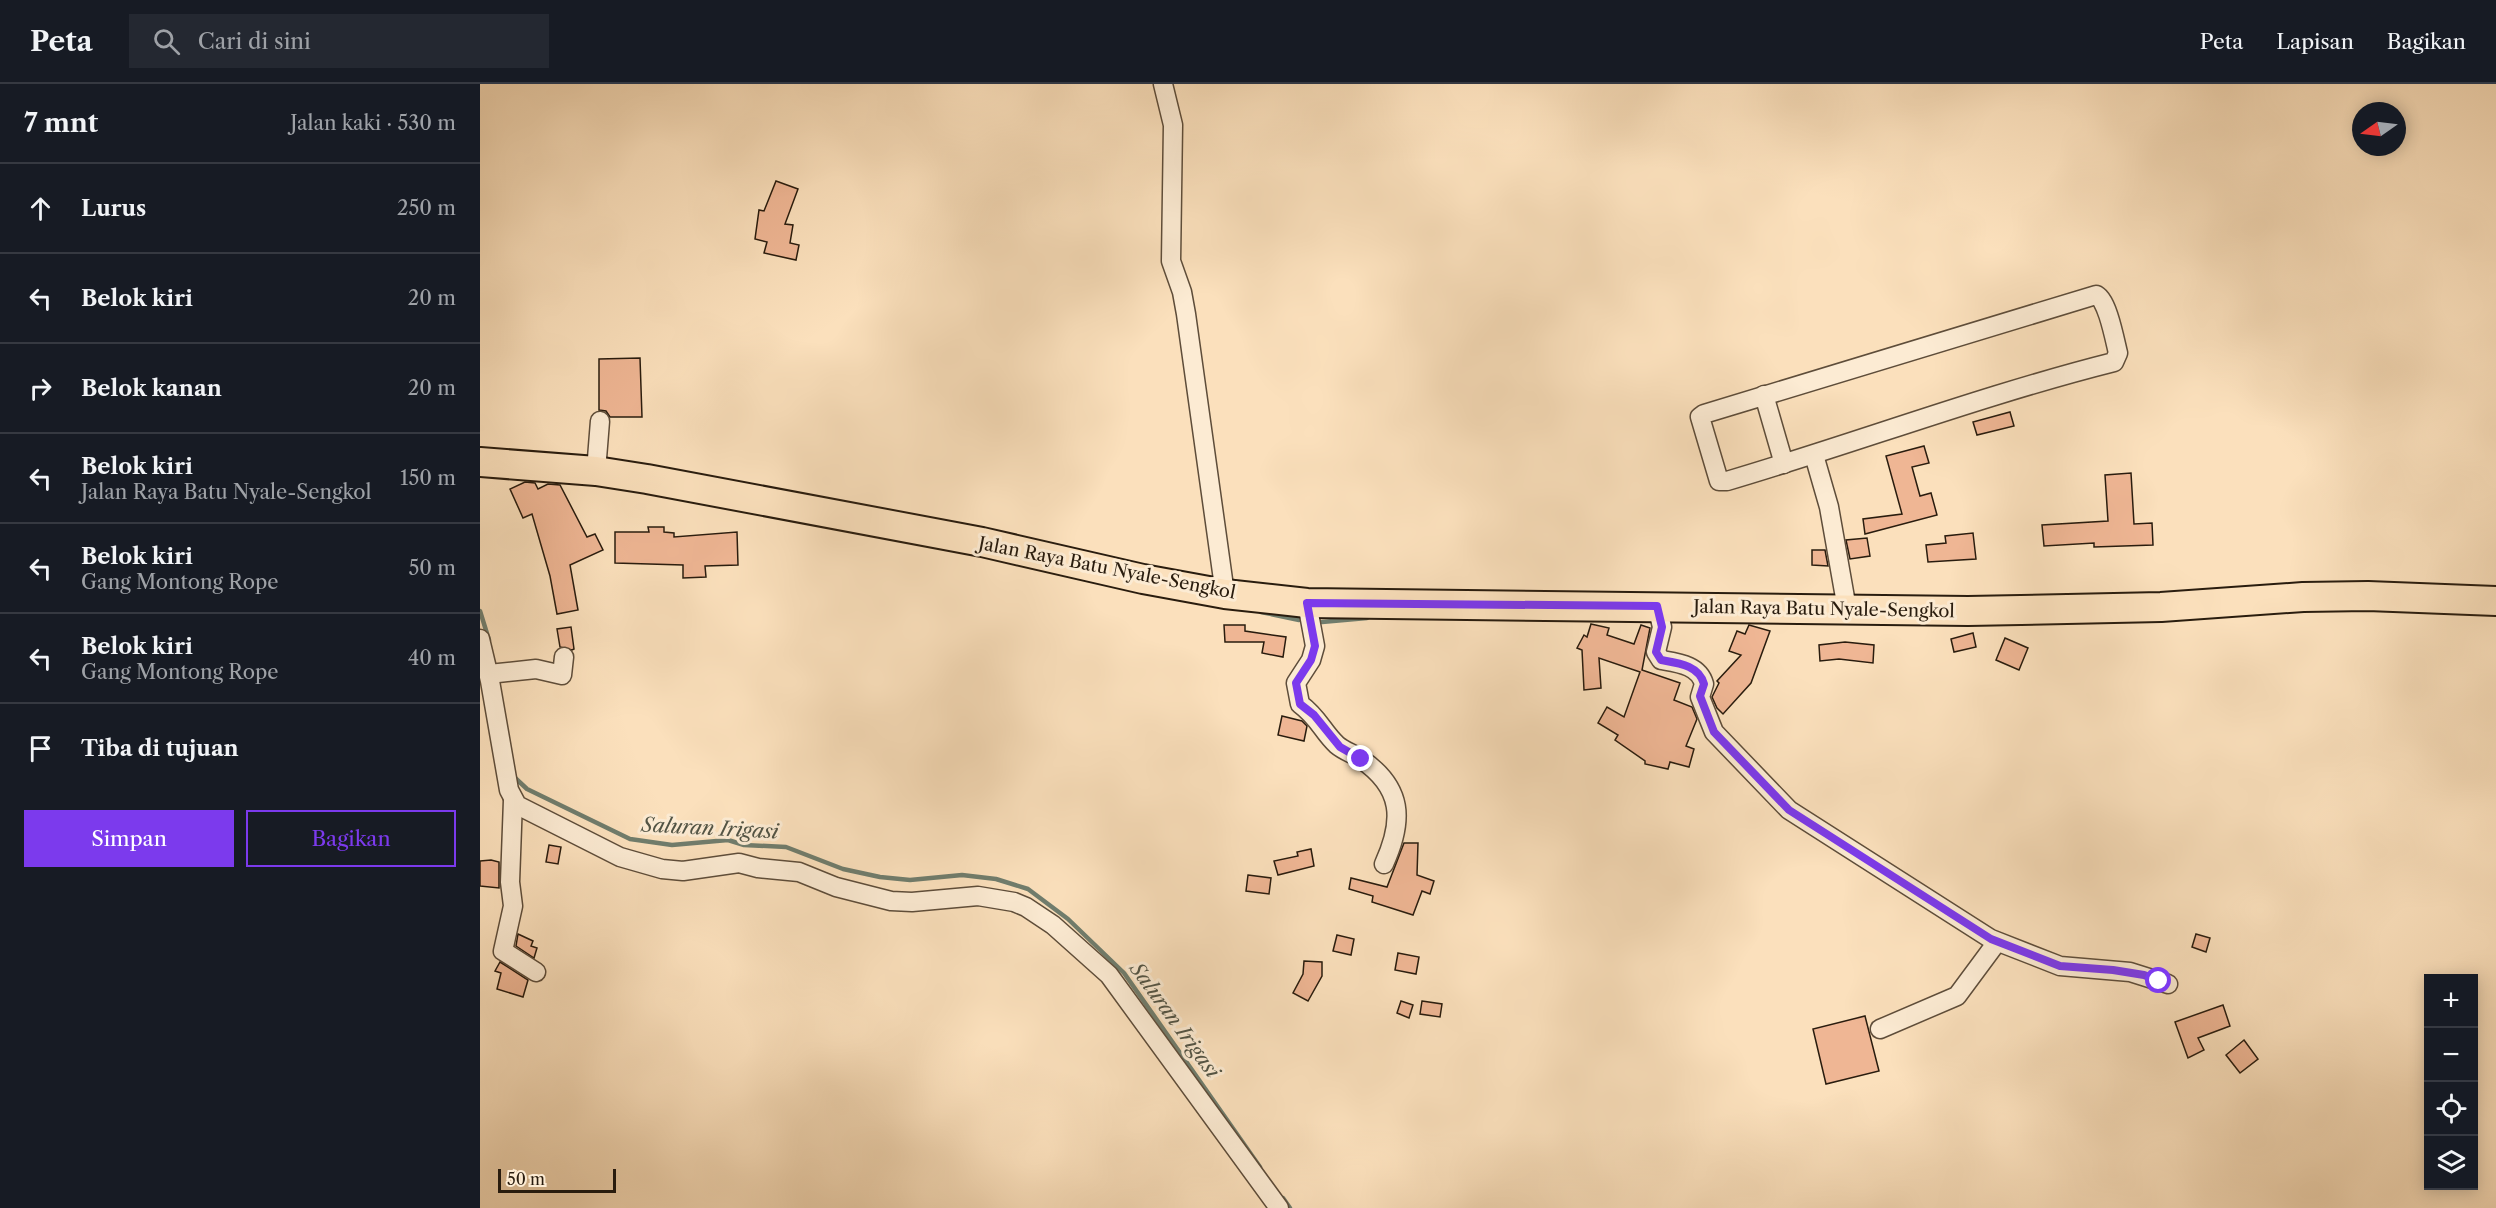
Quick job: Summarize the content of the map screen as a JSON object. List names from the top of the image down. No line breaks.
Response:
{"streets":{"main road":["Jalan Raya Batu Nyale-Sengkol"]},"water":["Saluran Irigasi"],"scale_bar":"50 m","north":"left","page":{"header":"Peta","search":"Cari di sini","nav":["Peta","Lapisan","Bagikan"],"heading":["7 mnt","Jalan kaki · 530 m"],"list":[["Lurus","250 m"],["Belok kiri","20 m"],["Belok kanan","20 m"],["Belok kiri","Jalan Raya Batu Nyale-Sengkol","150 m"],["Belok kiri","Gang Montong Rope","50 m"],["Belok kiri","Gang Montong Rope","40 m"],"Tiba di tujuan"],"buttons":["Simpan","Bagikan"],"map_buttons":["+","−"],"scale":"50 m"}}
